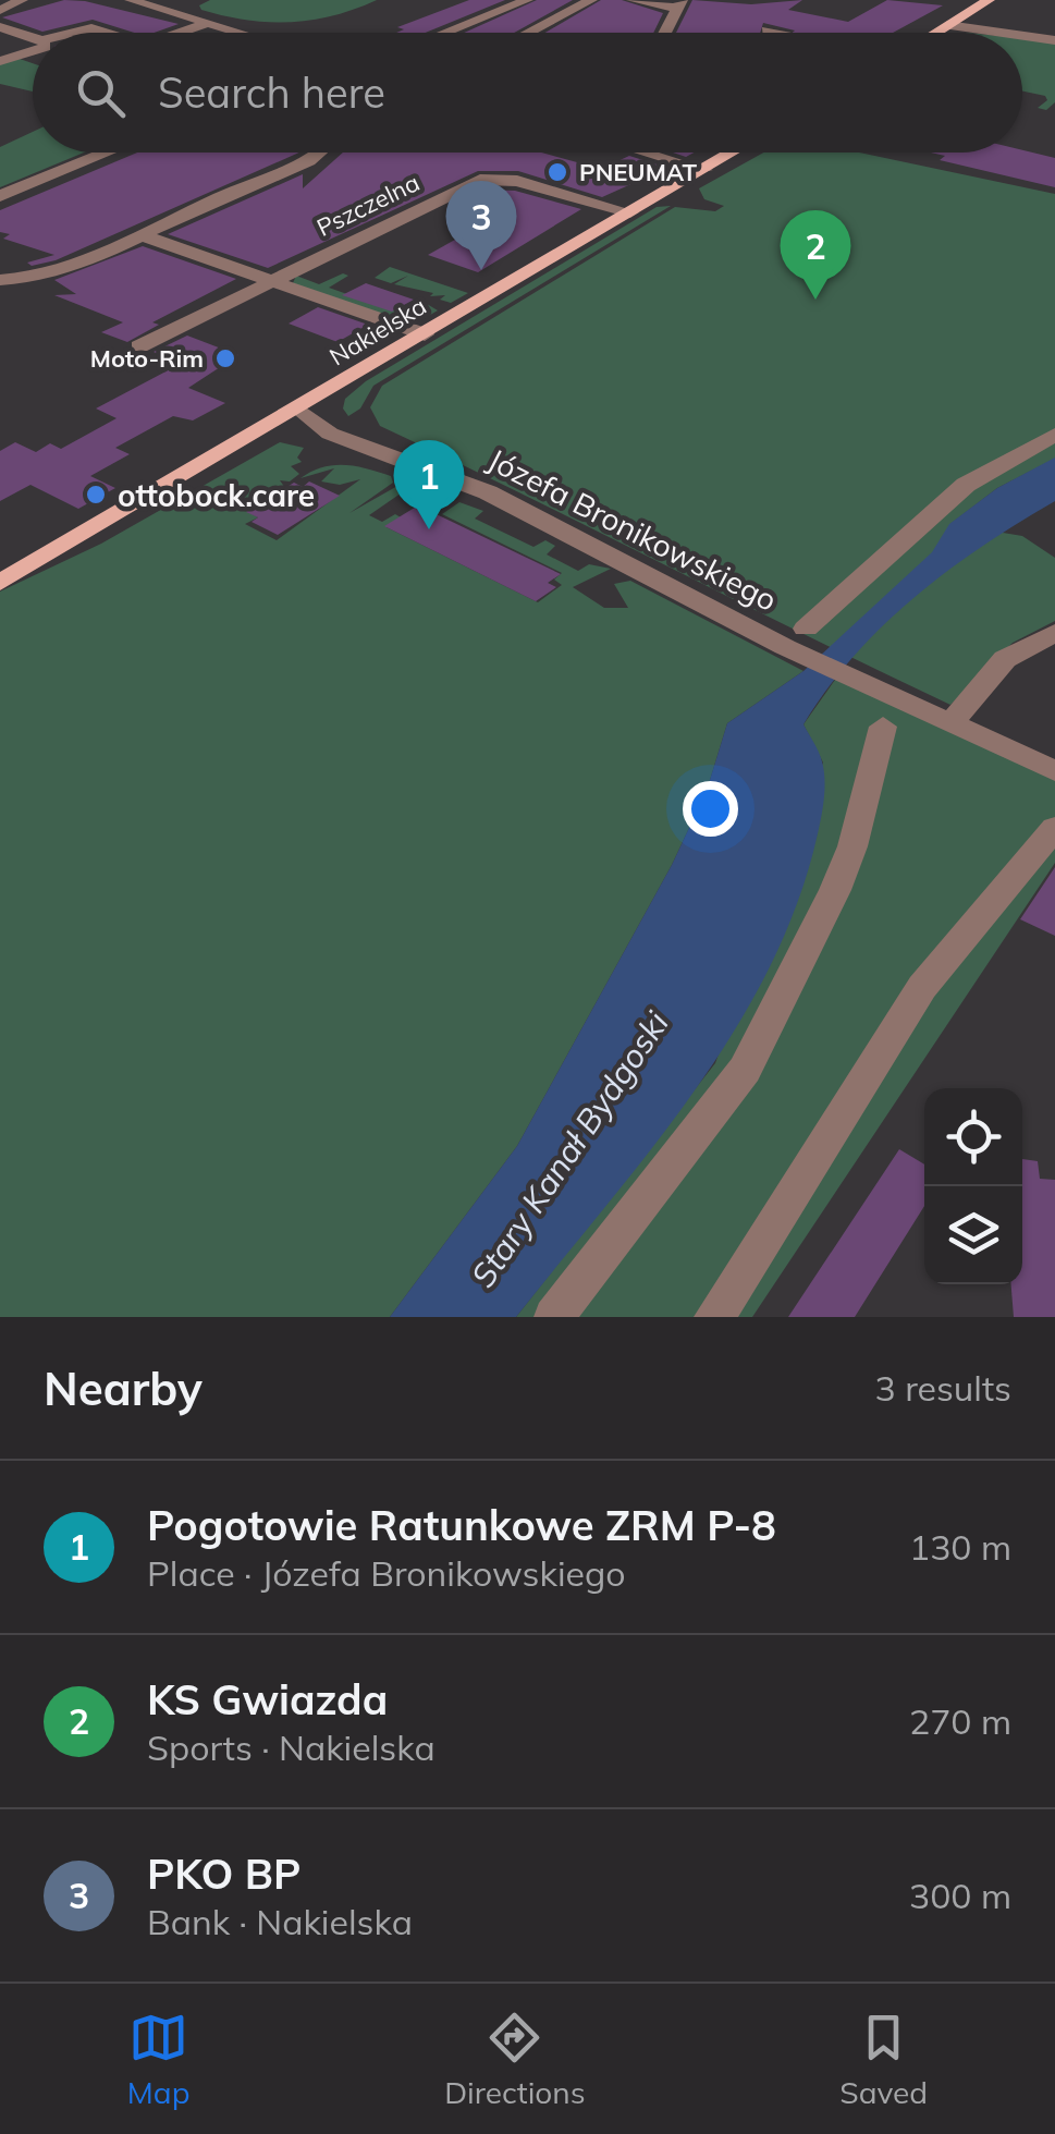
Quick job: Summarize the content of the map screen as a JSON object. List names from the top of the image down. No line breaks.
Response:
{"streets":{"main road":["Nakielska"],"street":["Pszczelna","Józefa Bronikowskiego"]},"crossings":[["Pszczelna","Nakielska"],["Nakielska","Józefa Bronikowskiego"]],"water":["Stary Kanał Bydgoski"],"places":["PNEUMAT","Moto-Rim","ottobock.care"],"page":{"search":"Search here","pins":["3","2","1"],"heading":["Nearby","3 results"],"list":[{"mark":"1","name":"Pogotowie Ratunkowe ZRM P-8","note":"Place · Józefa Bronikowskiego","value":"130 m"},{"mark":"2","name":"KS Gwiazda","note":"Sports · Nakielska","value":"270 m"},{"mark":"3","name":"PKO BP","note":"Bank · Nakielska","value":"300 m"}],"nav":["Map","Directions","Saved"]}}
